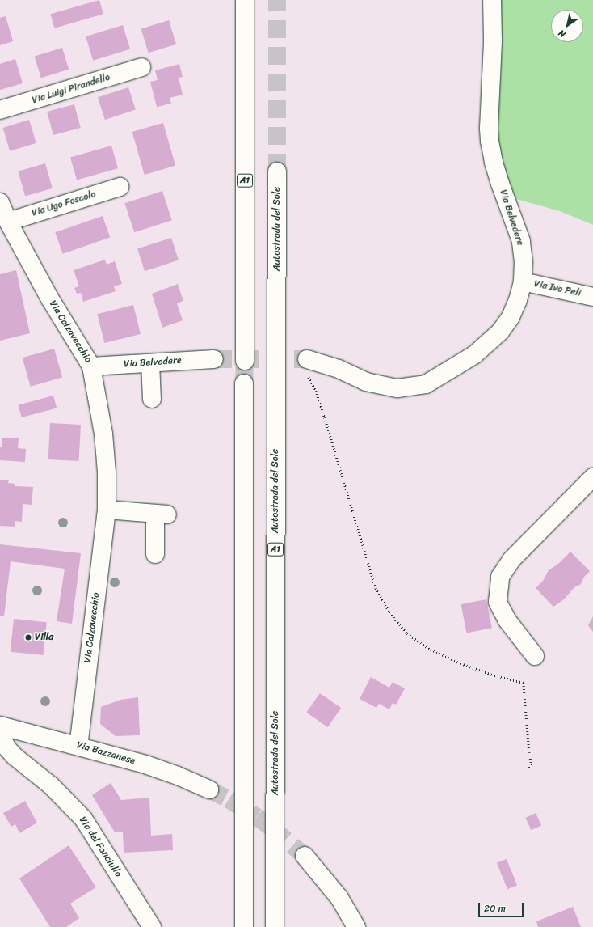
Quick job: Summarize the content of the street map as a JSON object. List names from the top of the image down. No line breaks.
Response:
{"streets":{"main road":["Via Luigi Pirandello","A1","Via Ugo Foscolo","Via Belvedere","Autostrada del Sole","Via Ivo Peli","Via Calzavecchio","Via Bazzanese","Via del Fanciullo"]},"crossings":[["Via Ugo Foscolo","Via Calzavecchio"],["Via Belvedere","Via Ivo Peli"],["Via Belvedere","Via Calzavecchio"],["Via Calzavecchio","Via Bazzanese"]],"places":["Villa"],"scale_bar":"20 m","north":"bottom left"}
